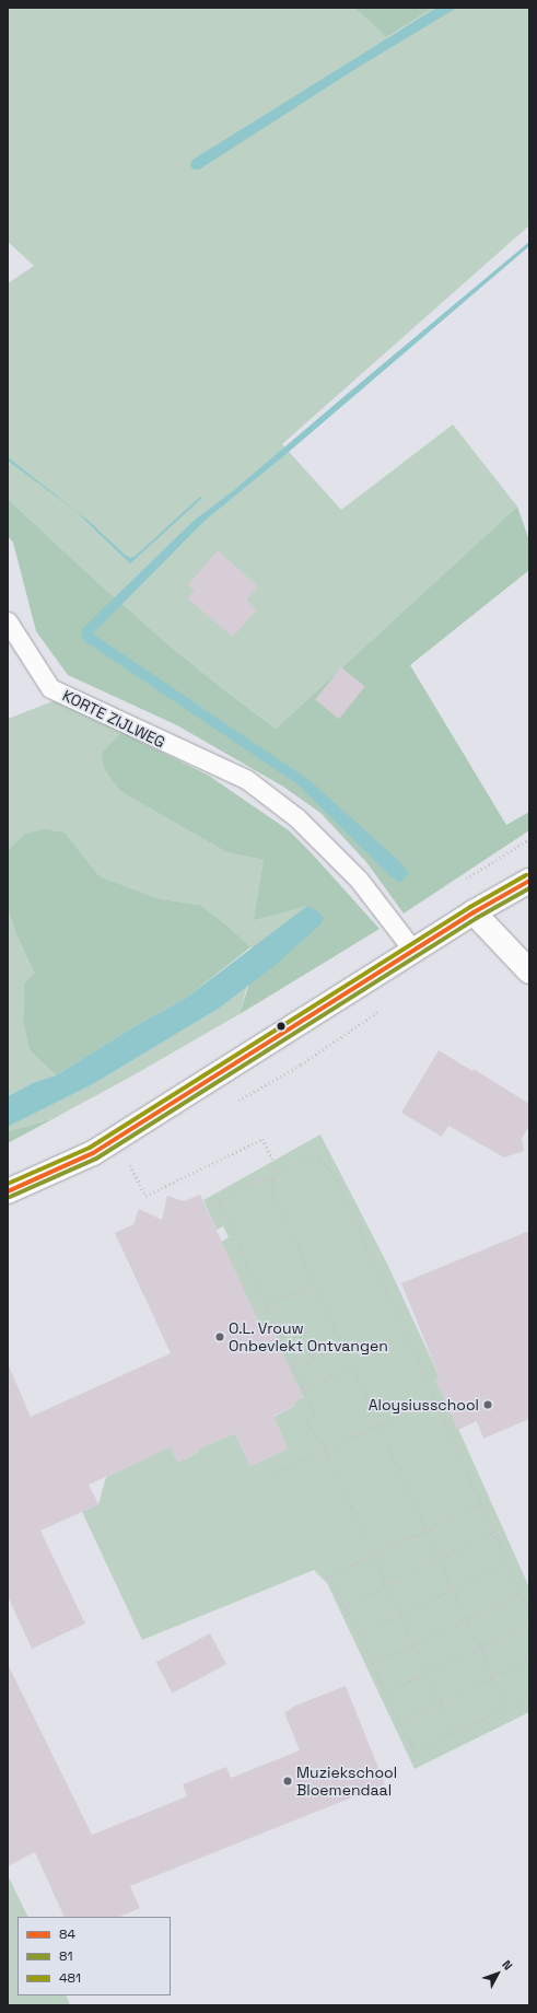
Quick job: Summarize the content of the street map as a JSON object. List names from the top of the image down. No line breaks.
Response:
{"streets":{"lane":["KORTE ZIJLWEG"]},"places":["O.L. Vrouw Onbevlekt Ontvangen","Aloysiusschool","Muziekschool Bloemendaal"],"lines":["transit line 481","transit line 84","transit line 81"],"legend":["84","81","481"],"north":"top right"}
